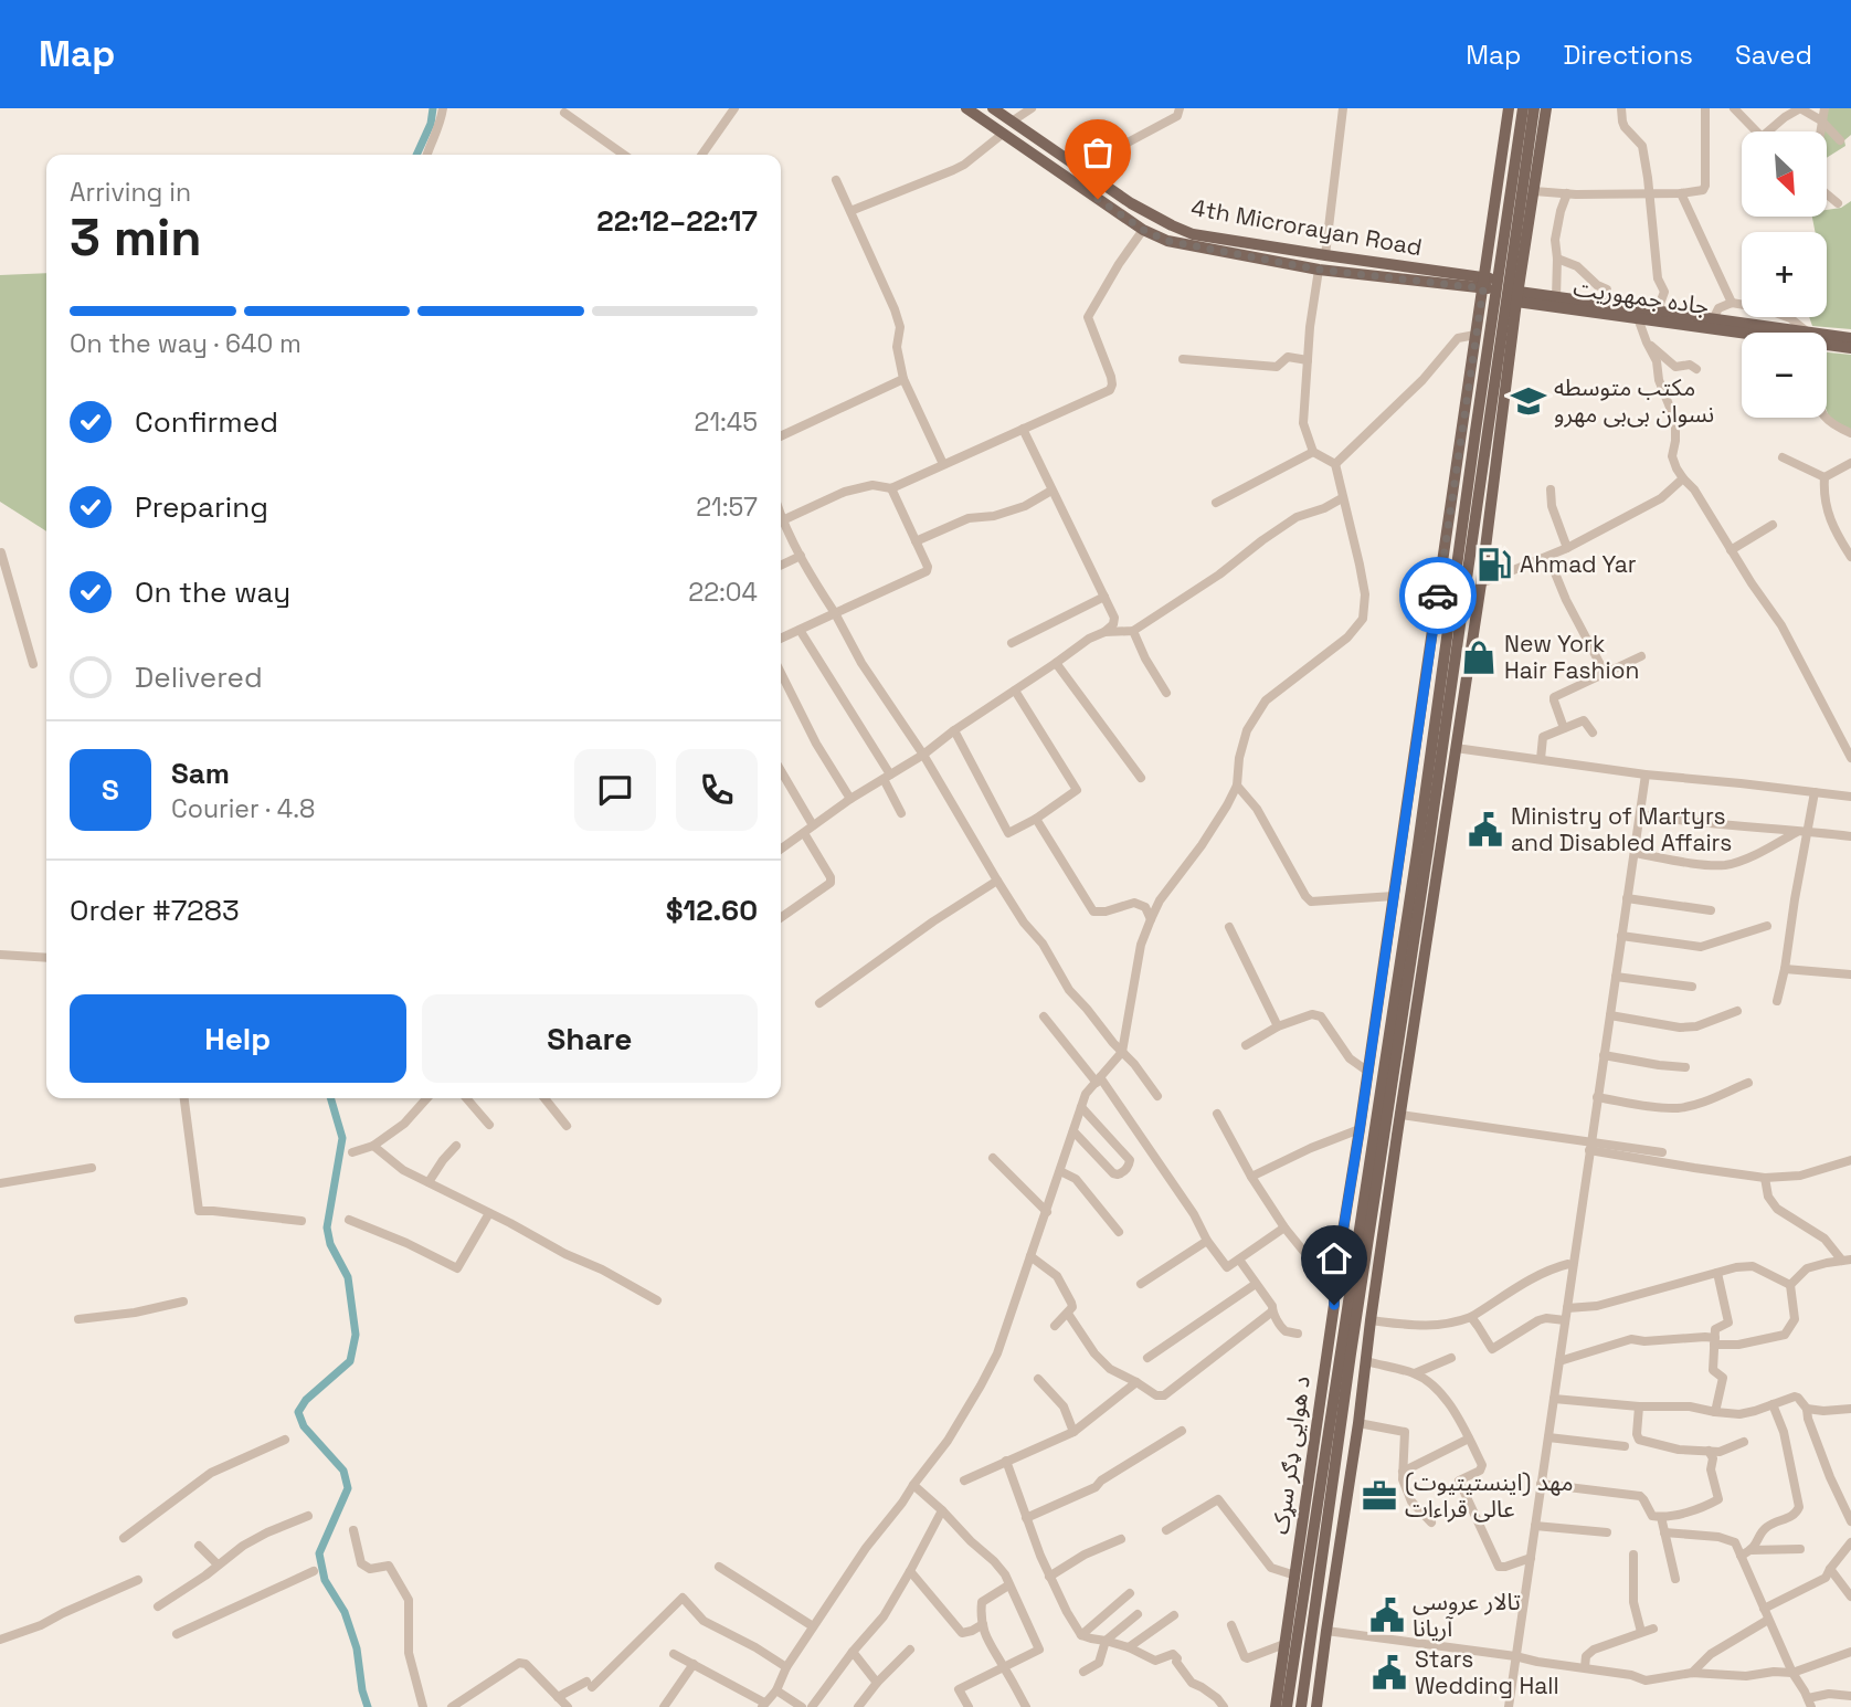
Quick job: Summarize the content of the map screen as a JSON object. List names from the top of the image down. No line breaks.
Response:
{"streets":{"main road":["4th Microrayan Road","جاده جمهوریت","د هوایی ډګر سړک"]},"crossings":[["4th Microrayan Road","جاده جمهوریت"],["4th Microrayan Road","د هوایی ډګر سړک"]],"places":{"school or university":["مکتب متوسطه نسوان بی‌بی مهرو"],"fuel station":["Ahmad Yar"],"shop":["New York Hair Fashion"],"public building":["Ministry of Martyrs and Disabled Affairs","تالار عروسی آریانا","Stars Wedding Hall"],"office":["مهد (اینستیتیوت) عالی قراءات"]},"north":"bottom right","page":{"header":"Map","nav":["Map","Directions","Saved"],"map_buttons":["+","−"],"heading":["3 min","Arriving in","22:12–22:17"],"panel":["Sam","Courier · 4.8","Order #7283","$12.60"],"bar":"On the way · 640 m","list":[["Confirmed","21:45"],["Preparing","21:57"],["On the way","22:04"],"Delivered"],"round":"S","buttons":["Help","Share"]}}
